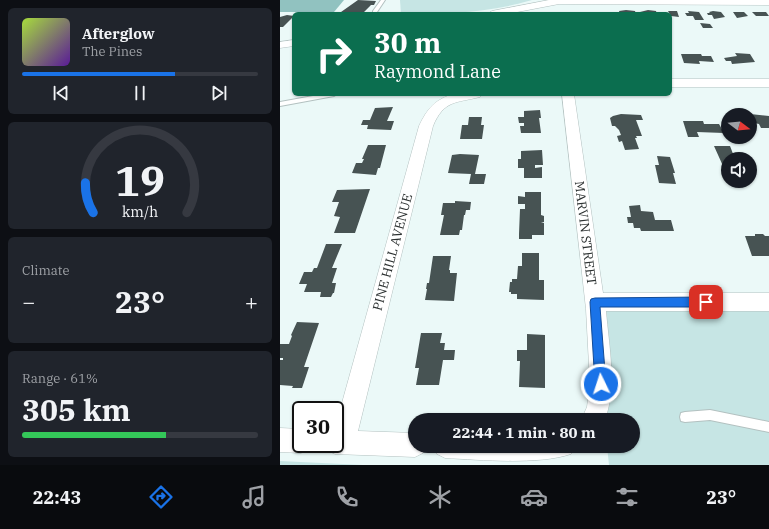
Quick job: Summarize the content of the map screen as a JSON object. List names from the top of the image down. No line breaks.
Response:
{"streets":{"street":["MARVIN STREET","PINE HILL AVENUE"]},"north":"right","page":{"turn":["30 m","Raymond Lane"],"song":["Afterglow","The Pines"],"tile":["Climate",["Range · 61%","305 km"]],"heat":["−","23°","+"],"limit":"30","trip":"22:44 · 1 min · 80 m","tabs":["22:43","23°"],"gauge":["19","km/h"]}}
